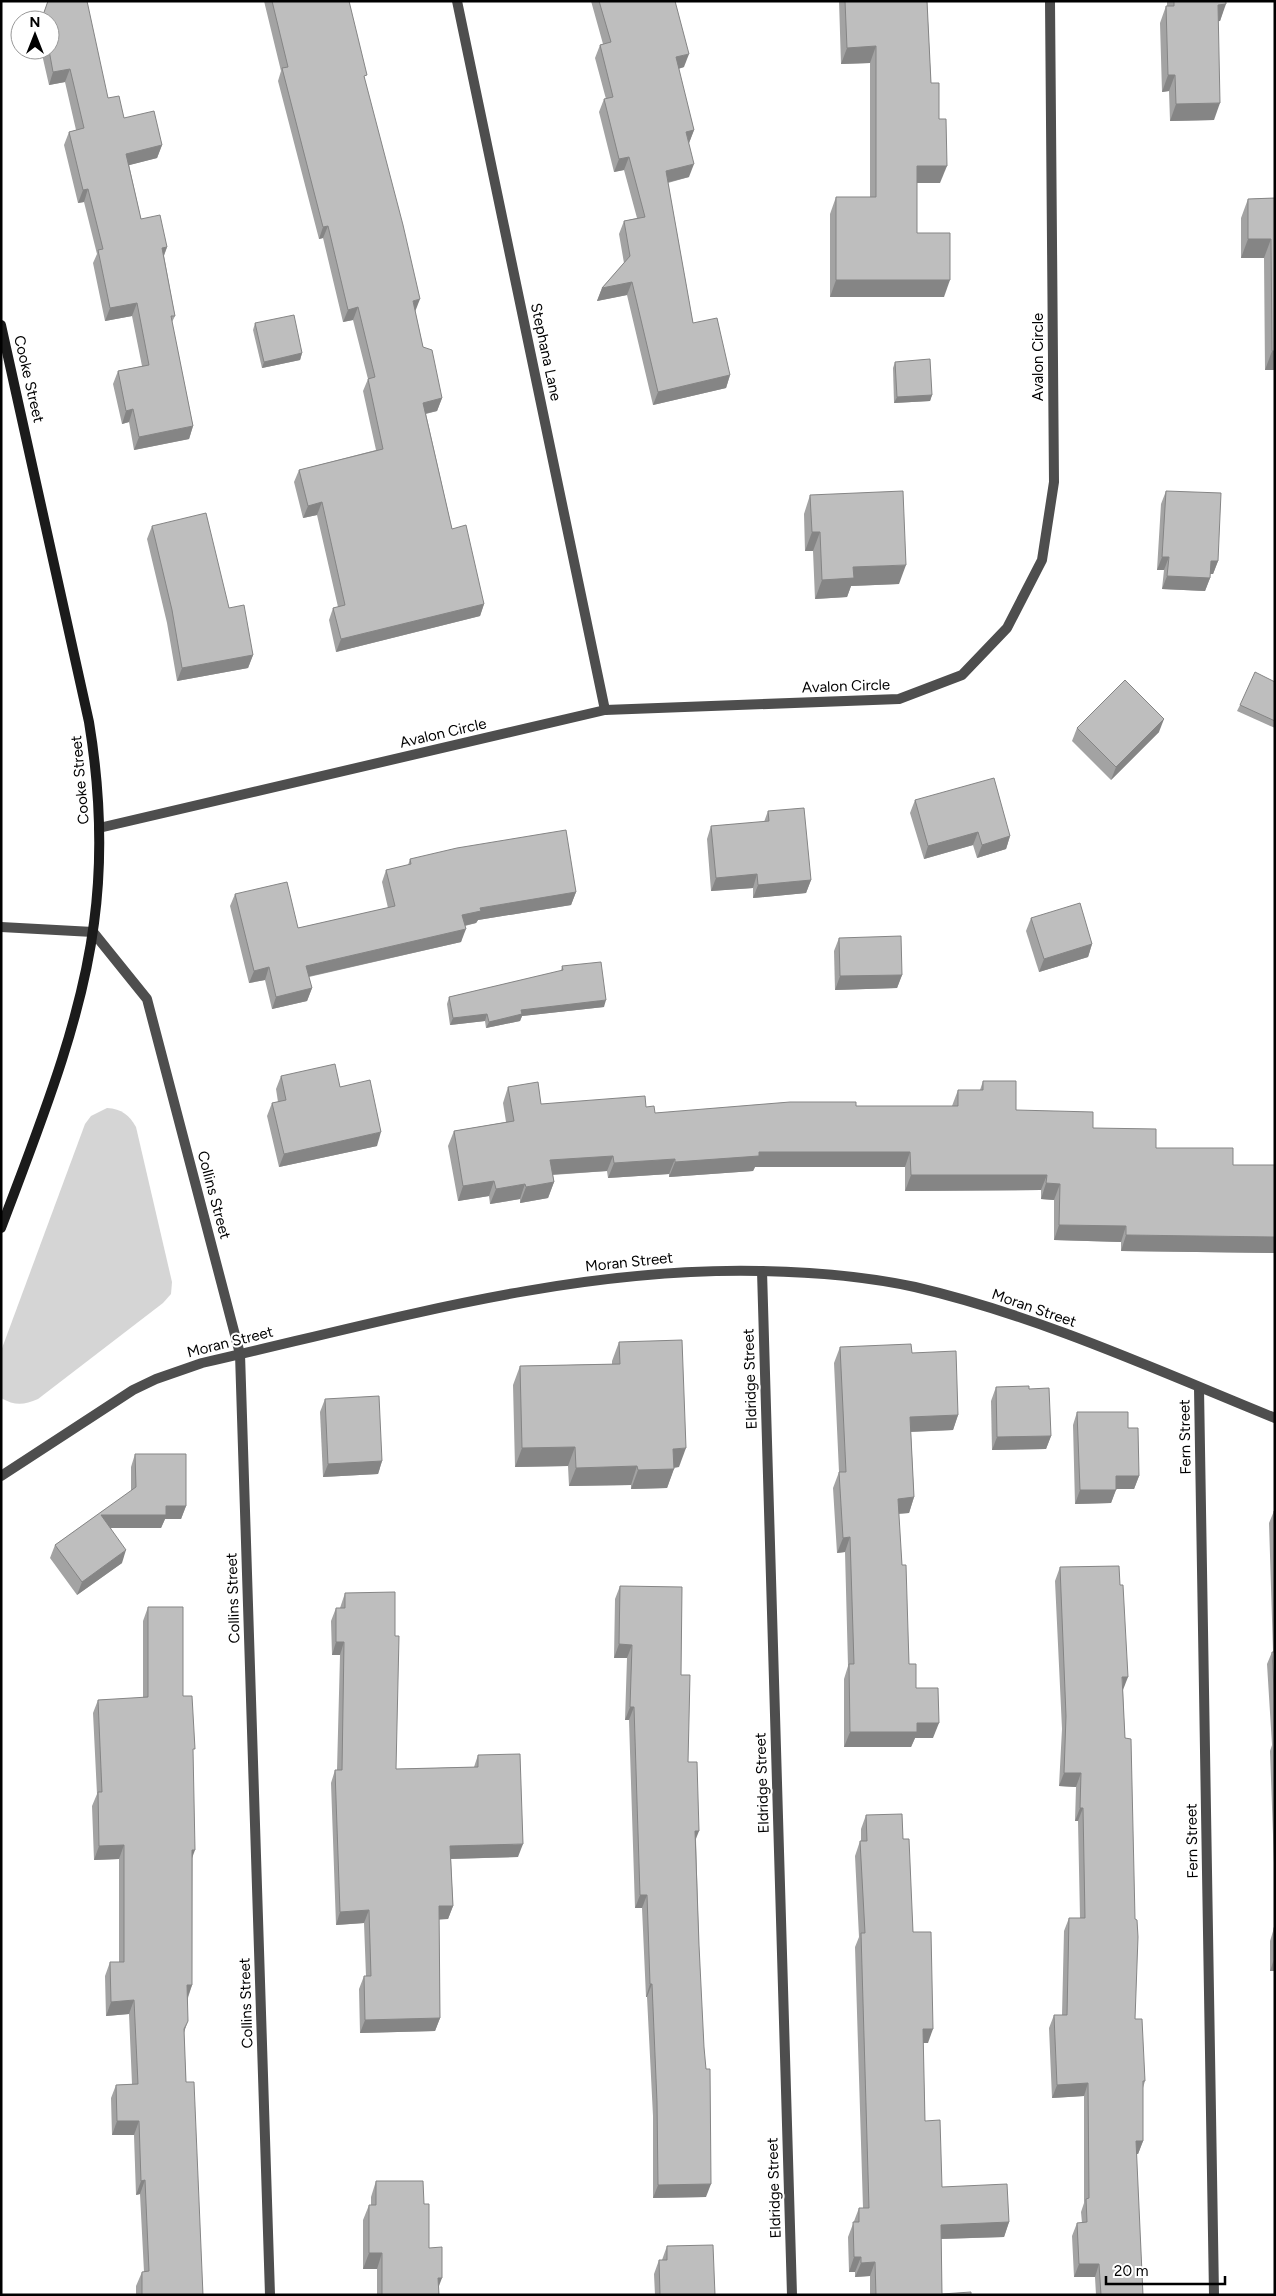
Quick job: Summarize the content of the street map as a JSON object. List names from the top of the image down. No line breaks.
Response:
{"streets":{"main road":["Cooke Street"],"street":["Stephana Lane","Avalon Circle","Collins Street","Moran Street","Eldridge Street","Fern Street"]},"crossings":[["Stephana Lane","Avalon Circle"],["Avalon Circle","Cooke Street"],["Cooke Street","Collins Street"],["Collins Street","Moran Street"],["Moran Street","Eldridge Street"],["Moran Street","Fern Street"]],"scale_bar":"20 m","north":"top"}
